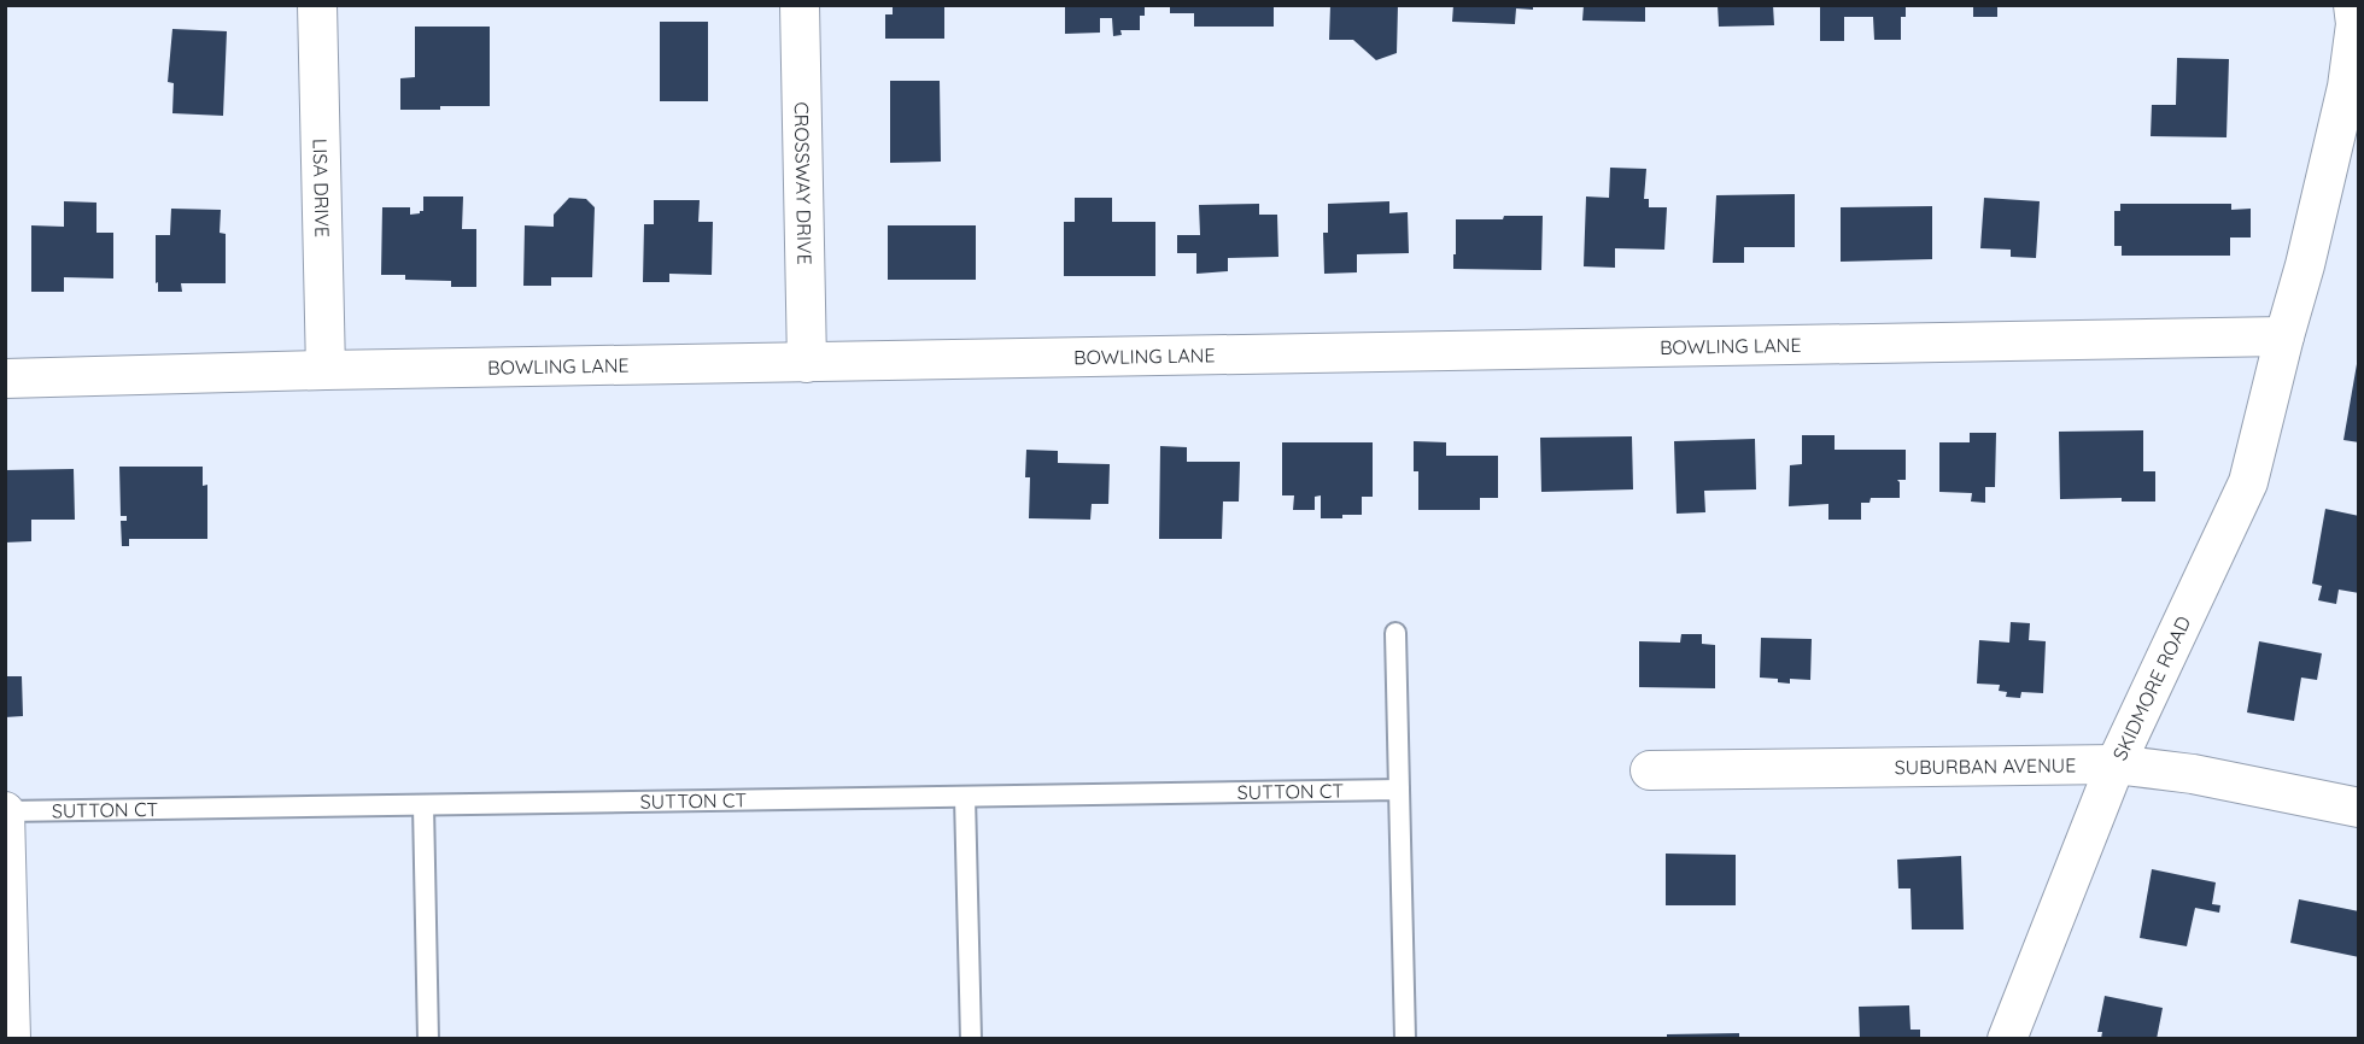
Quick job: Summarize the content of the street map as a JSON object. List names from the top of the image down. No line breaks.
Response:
{"streets":{"street":["CROSSWAY DRIVE","LISA DRIVE","BOWLING LANE","SKIDMORE ROAD","SUBURBAN AVENUE"],"lane":["SUTTON CT"]},"crossings":[["CROSSWAY DRIVE","BOWLING LANE"],["LISA DRIVE","BOWLING LANE"],["BOWLING LANE","SKIDMORE ROAD"],["SKIDMORE ROAD","SUBURBAN AVENUE"]]}
